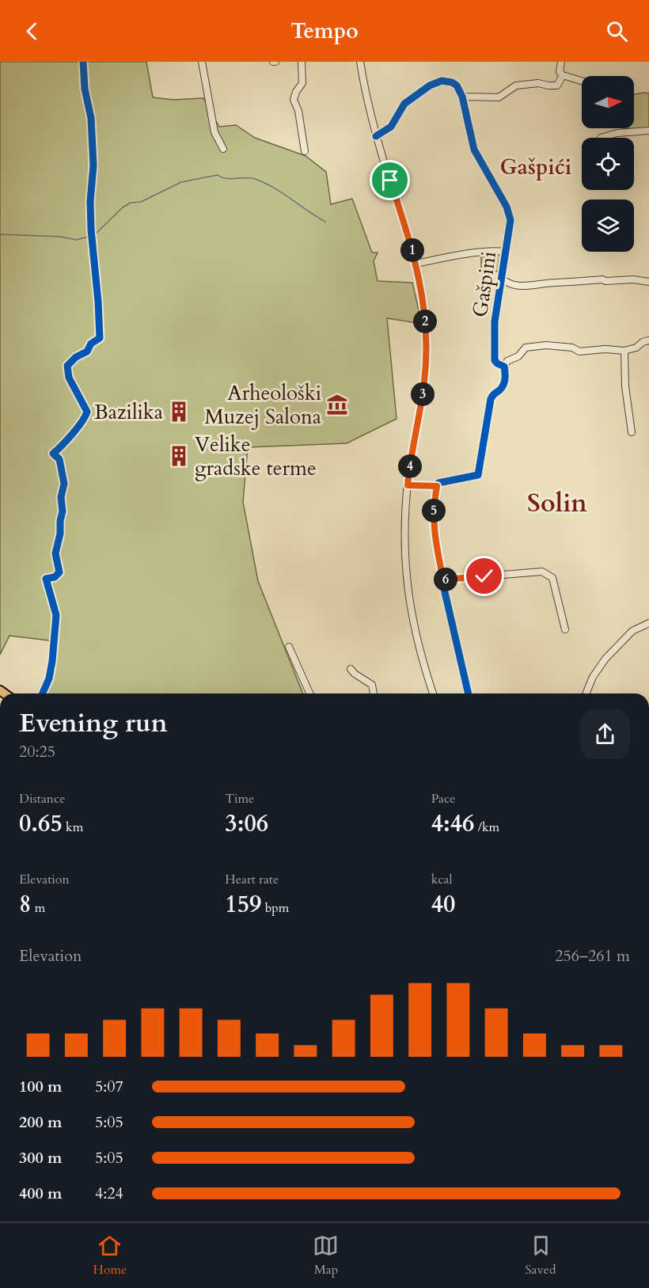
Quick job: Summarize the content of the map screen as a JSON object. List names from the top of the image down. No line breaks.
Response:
{"streets":{"street":["Gašpini"]},"districts":["Gašpići","Solin"],"places":{"museum":["Arheološki Muzej Salona"],"building":["Bazilika","Velike gradske terme"]},"north":"right","page":{"header":"Tempo","pins":["1","2","3","4","5","6"],"heading":["Evening run","20:25"],"stats":[["Distance","0.65 km"],["Time","3:06"],["Pace","4:46 /km"],["Elevation","8 m"],["Heart rate","159 bpm"],["kcal","40"]],"chart":["Elevation","256–261 m"],"list":[{"name":"100 m","note":"5:07"},{"name":"200 m","note":"5:05"},{"name":"300 m","note":"5:05"},{"name":"400 m","note":"4:24"}],"tabs":["Home","Map","Saved"]}}
